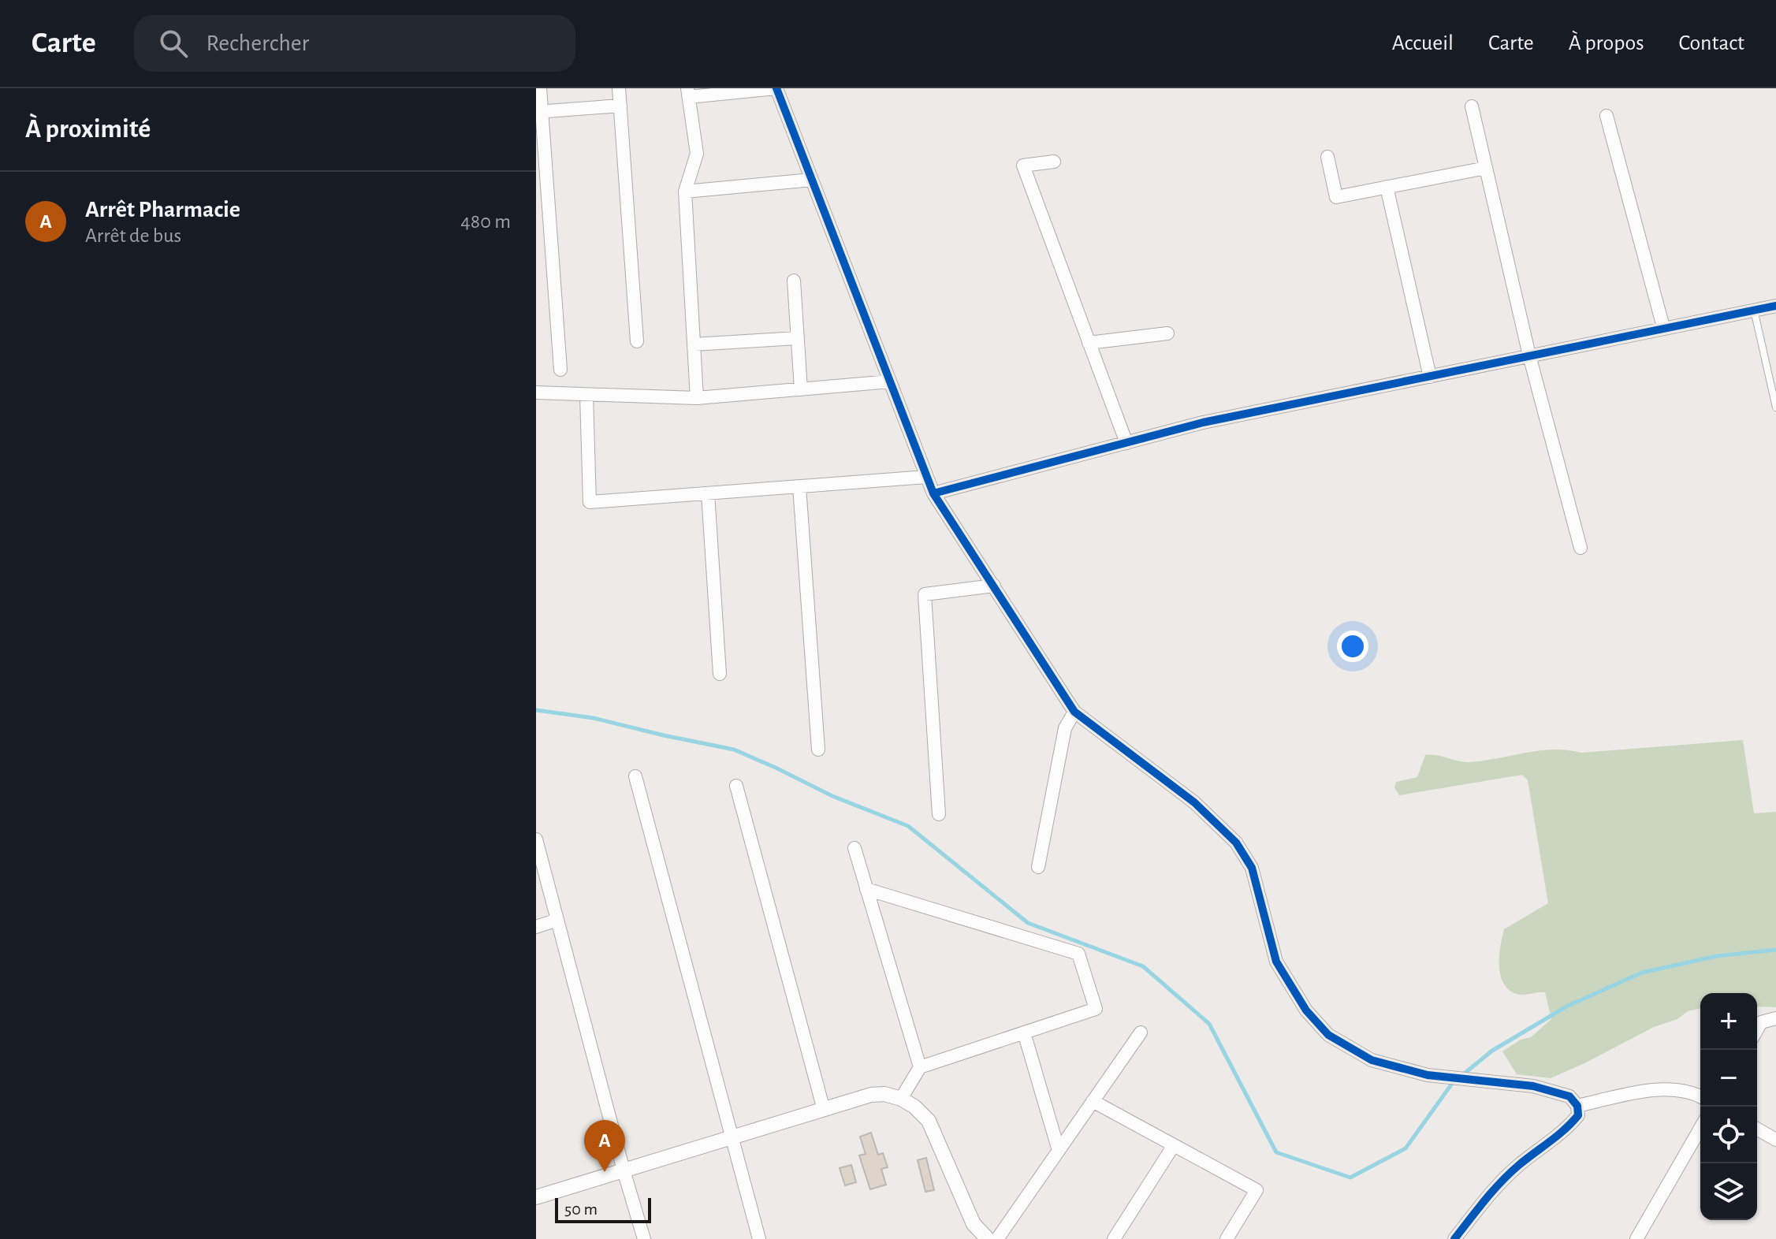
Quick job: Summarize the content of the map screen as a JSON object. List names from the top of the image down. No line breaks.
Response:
{"scale_bar":"50 m","page":{"header":"Carte","search":"Rechercher","nav":["Accueil","Carte","À propos","Contact"],"heading":"À proximité","list":[{"mark":"A","name":"Arrêt Pharmacie","note":"Arrêt de bus","value":"480 m"}],"map_buttons":["+","−"],"pins":"A","scale":"50 m"}}
